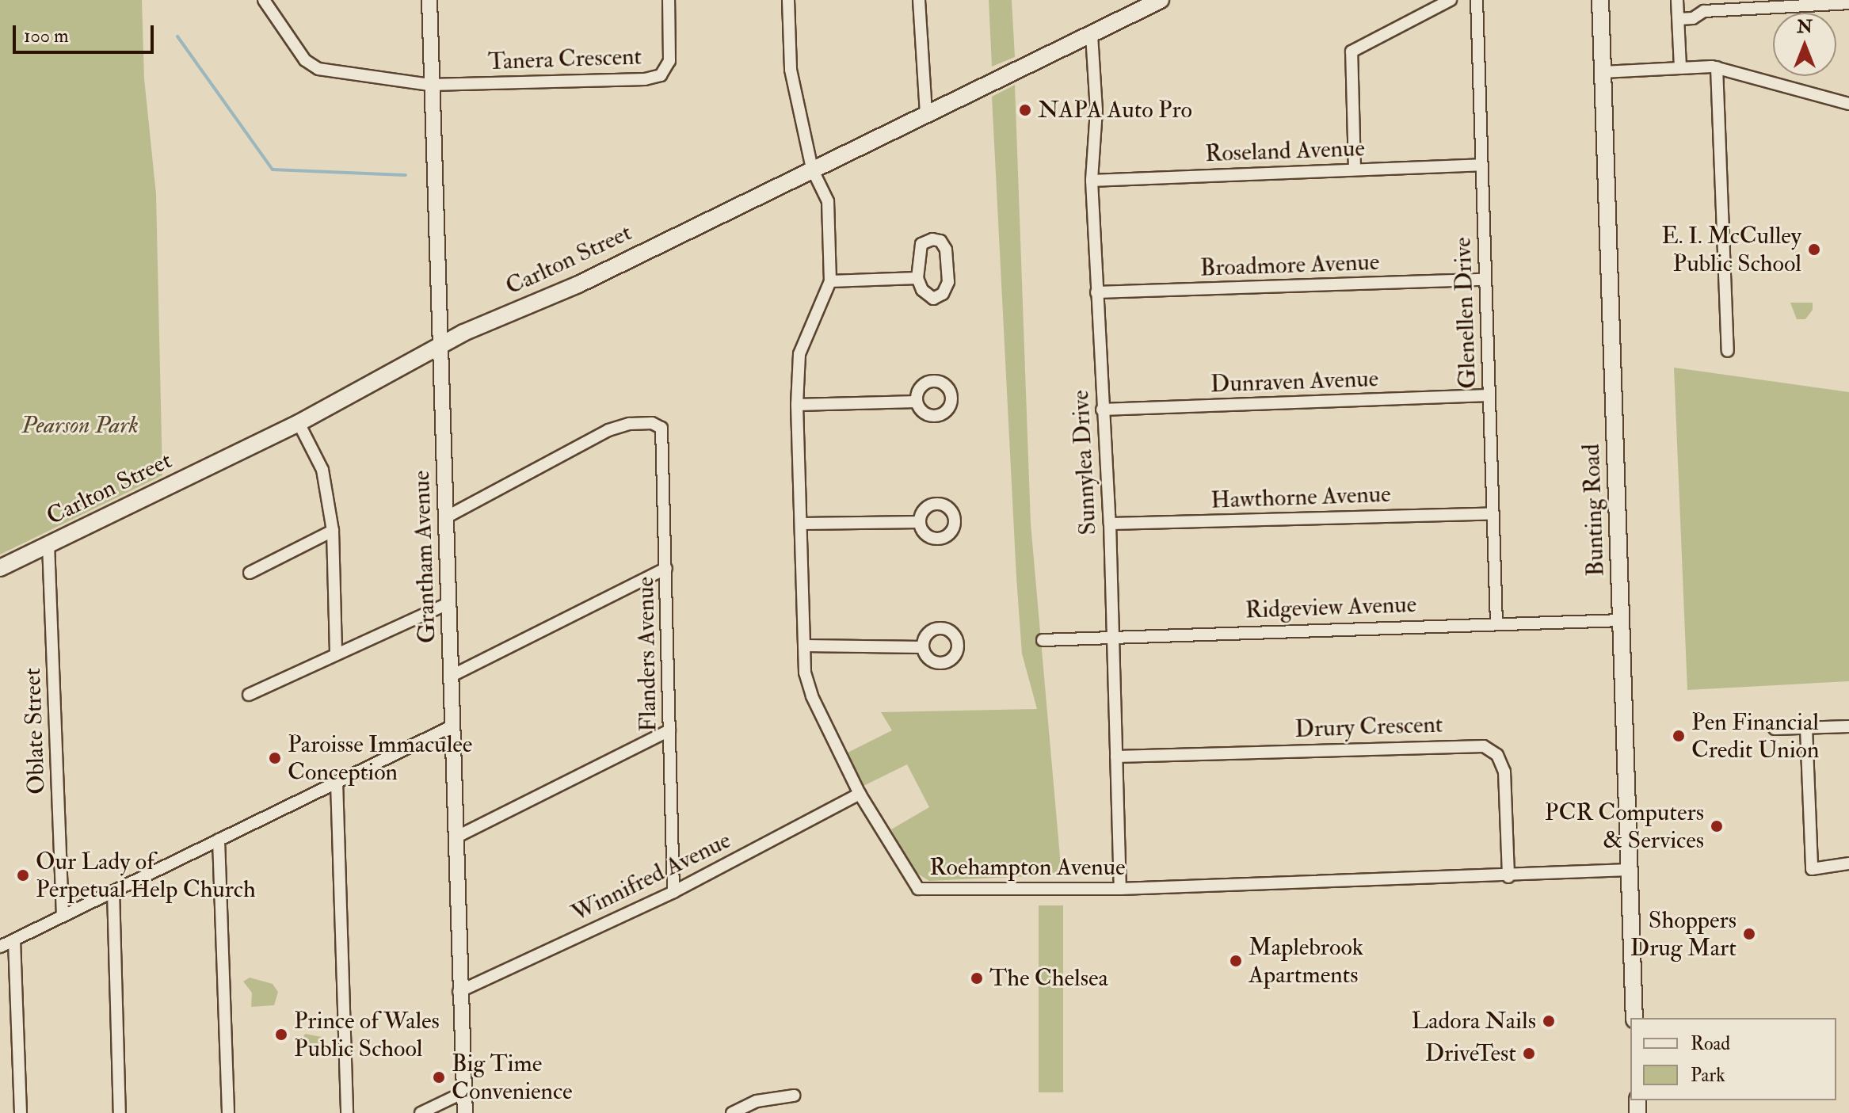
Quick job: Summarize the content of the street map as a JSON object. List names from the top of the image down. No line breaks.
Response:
{"streets":{"main road":["Carlton Street","Bunting Road"],"street":["Tanera Crescent","Roseland Avenue","Broadmore Avenue","Glenellen Drive","Dunraven Avenue","Sunnylea Drive","Hawthorne Avenue","Grantham Avenue","Ridgeview Avenue","Flanders Avenue","Drury Crescent","Oblate Street","Roehampton Avenue","Winnifred Avenue"]},"crossings":[["Tanera Crescent","Grantham Avenue"],["Roseland Avenue","Glenellen Drive"],["Roseland Avenue","Sunnylea Drive"],["Carlton Street","Sunnylea Drive"],["Carlton Street","Grantham Avenue"],["Carlton Street","Oblate Street"],["Carlton Street","Roehampton Avenue"],["Broadmore Avenue","Glenellen Drive"],["Broadmore Avenue","Sunnylea Drive"],["Glenellen Drive","Dunraven Avenue"],["Glenellen Drive","Hawthorne Avenue"],["Glenellen Drive","Ridgeview Avenue"],["Dunraven Avenue","Sunnylea Drive"],["Sunnylea Drive","Hawthorne Avenue"],["Sunnylea Drive","Ridgeview Avenue"],["Sunnylea Drive","Drury Crescent"],["Sunnylea Drive","Roehampton Avenue"],["Bunting Road","Ridgeview Avenue"],["Bunting Road","Roehampton Avenue"],["Grantham Avenue","Flanders Avenue"],["Grantham Avenue","Winnifred Avenue"],["Flanders Avenue","Winnifred Avenue"],["Drury Crescent","Roehampton Avenue"],["Roehampton Avenue","Winnifred Avenue"]],"parks":["Pearson Park"],"places":["NAPA Auto Pro","E. I. McCulley Public School","Pen Financial Credit Union","Paroisse Immaculee Conception","PCR Computers & Services","Our Lady of Perpetual Help Church","Shoppers Drug Mart","Maplebrook Apartments","The Chelsea","Ladora Nails","Prince of Wales Public School","DriveTest","Big Time Convenience"],"legend":["Road","Park"],"scale_bar":"100 m","north":"top"}
